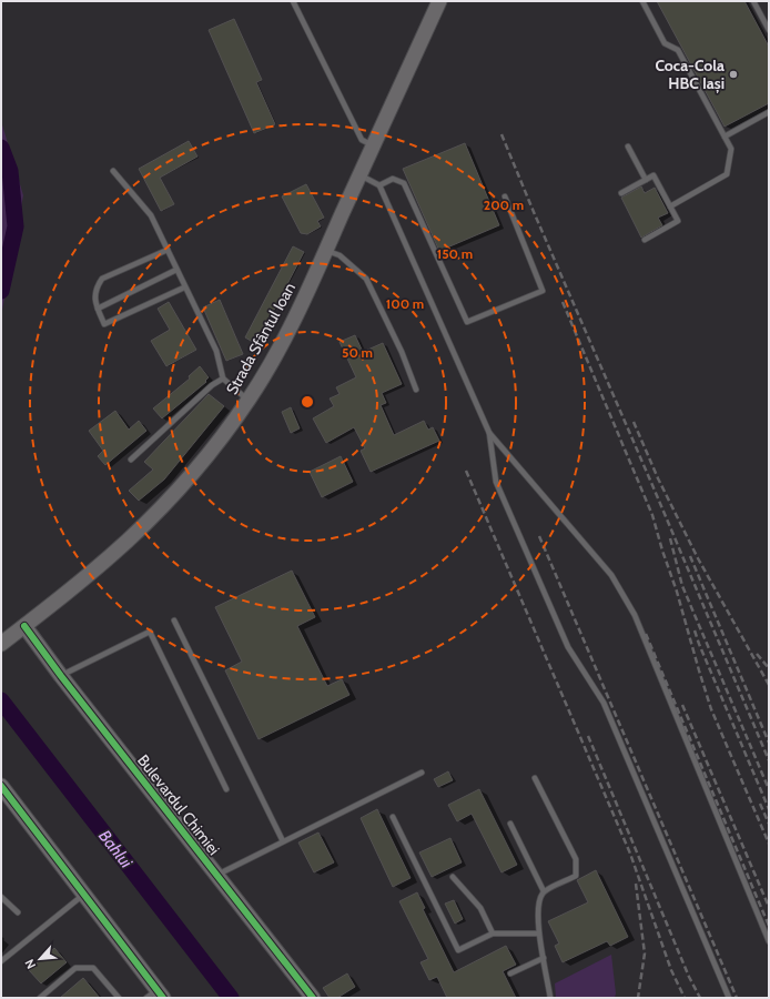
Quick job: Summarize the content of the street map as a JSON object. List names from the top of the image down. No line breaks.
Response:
{"streets":{"main road":["Strada Sfântul Ioan","Bulevardul Chimiei"]},"crossings":[["Strada Sfântul Ioan","Bulevardul Chimiei"]],"water":["Bahlui"],"places":["Coca-Cola HBC Iași"],"north":"bottom left","rings":["200 m","150 m","100 m","50 m"]}
